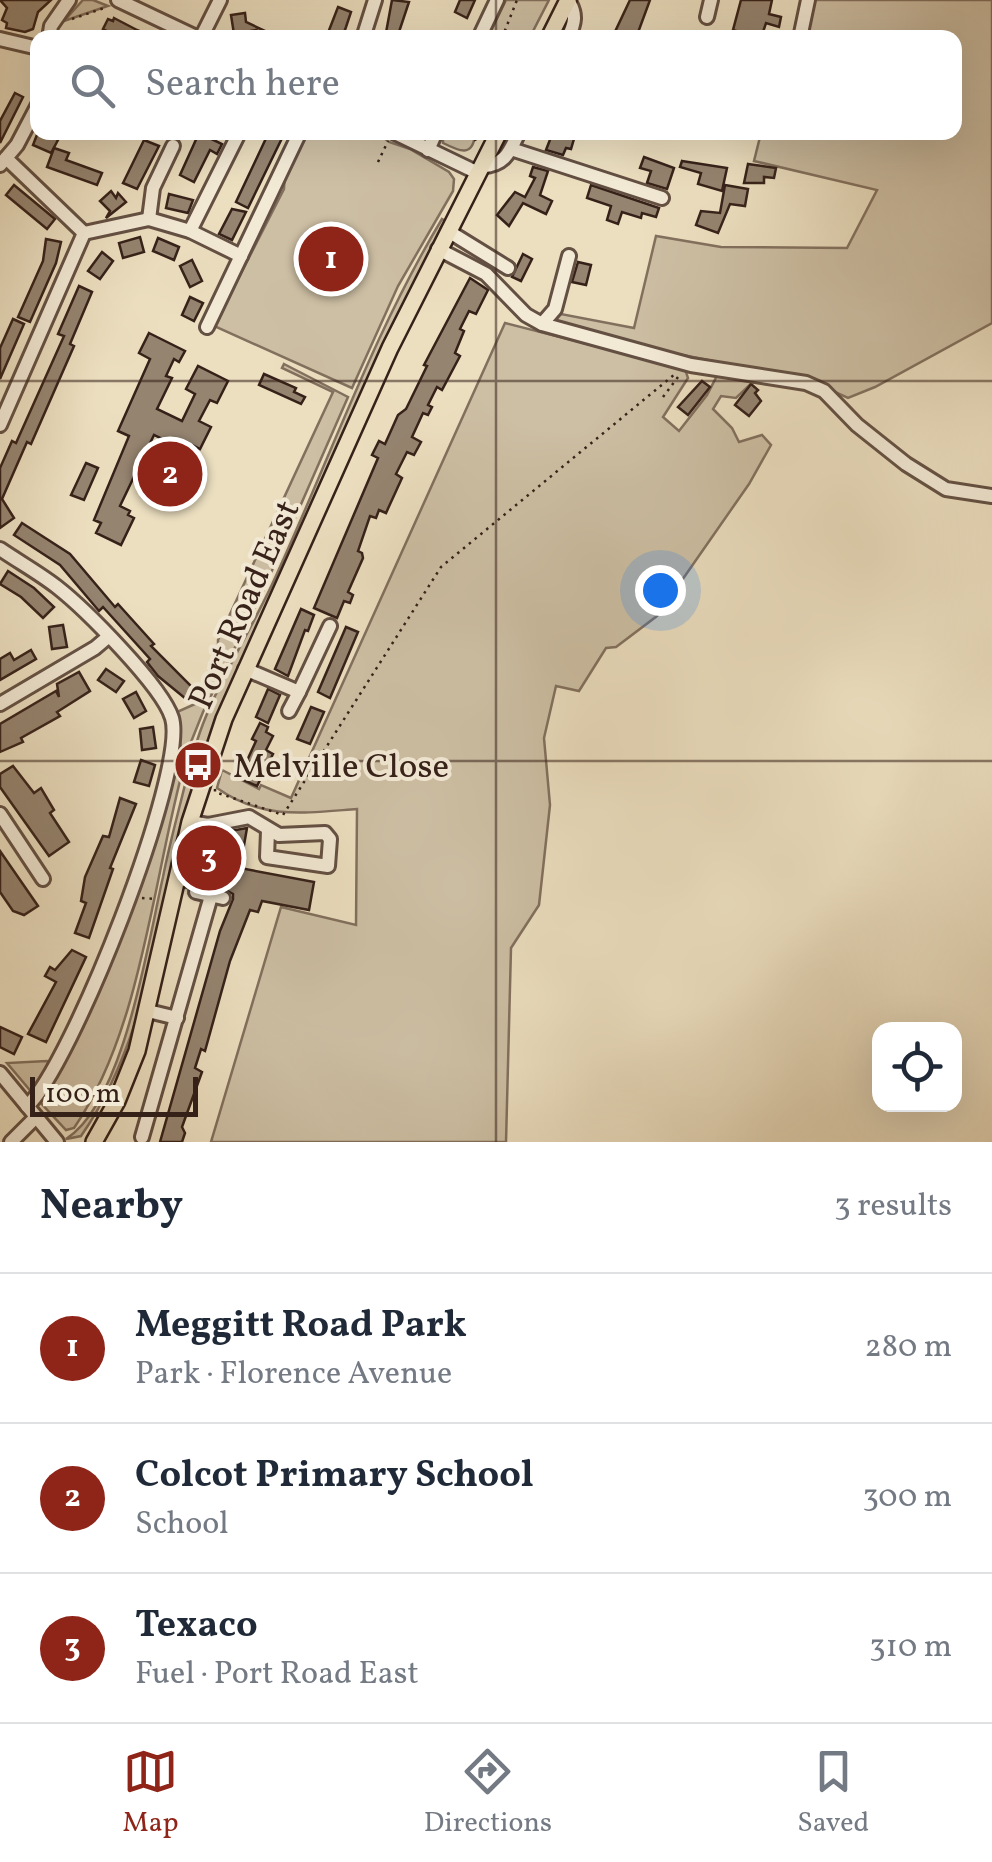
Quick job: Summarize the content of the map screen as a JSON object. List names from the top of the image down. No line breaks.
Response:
{"streets":{"main road":["Port Road East"]},"places":{"bus stop":["Melville Close"]},"scale_bar":"100 m","page":{"search":"Search here","pins":["1","2","3"],"scale":"100 m","heading":["Nearby","3 results"],"list":[{"mark":"1","name":"Meggitt Road Park","note":"Park · Florence Avenue","value":"280 m"},{"mark":"2","name":"Colcot Primary School","note":"School","value":"300 m"},{"mark":"3","name":"Texaco","note":"Fuel · Port Road East","value":"310 m"}],"nav":["Map","Directions","Saved"]}}
